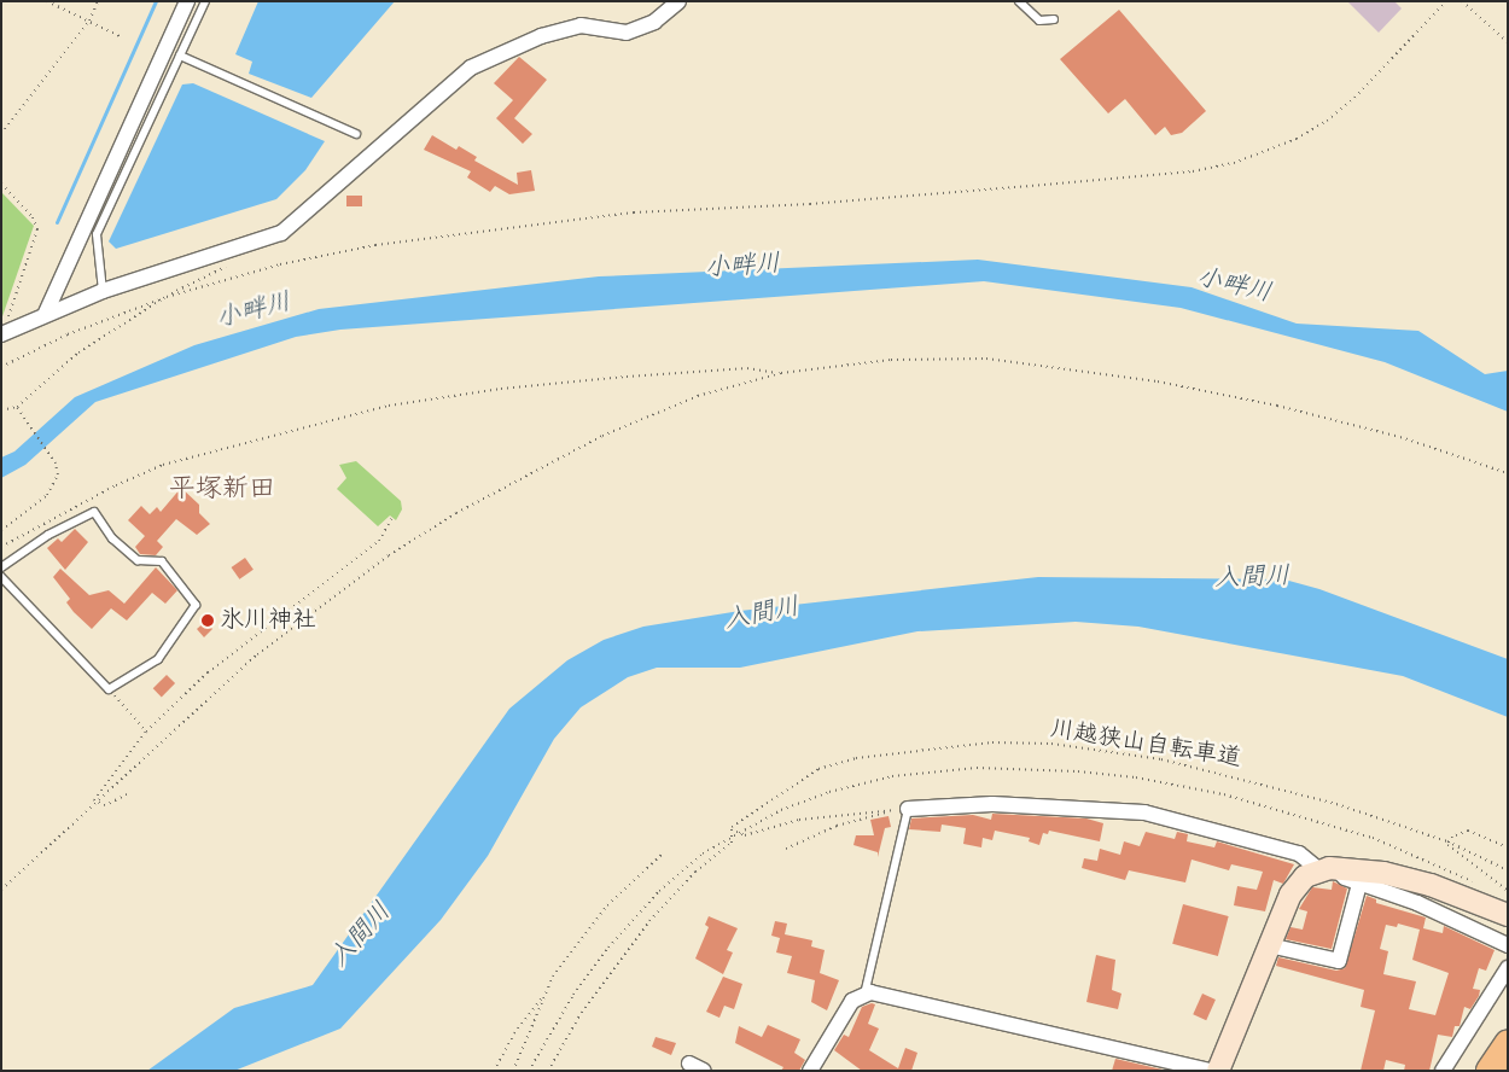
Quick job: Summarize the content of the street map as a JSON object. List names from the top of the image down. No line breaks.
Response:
{"streets":{"path":["川越狭山自転車道"]},"districts":["平塚新田"],"water":["小畔川","入間川"],"places":["氷川神社"]}
